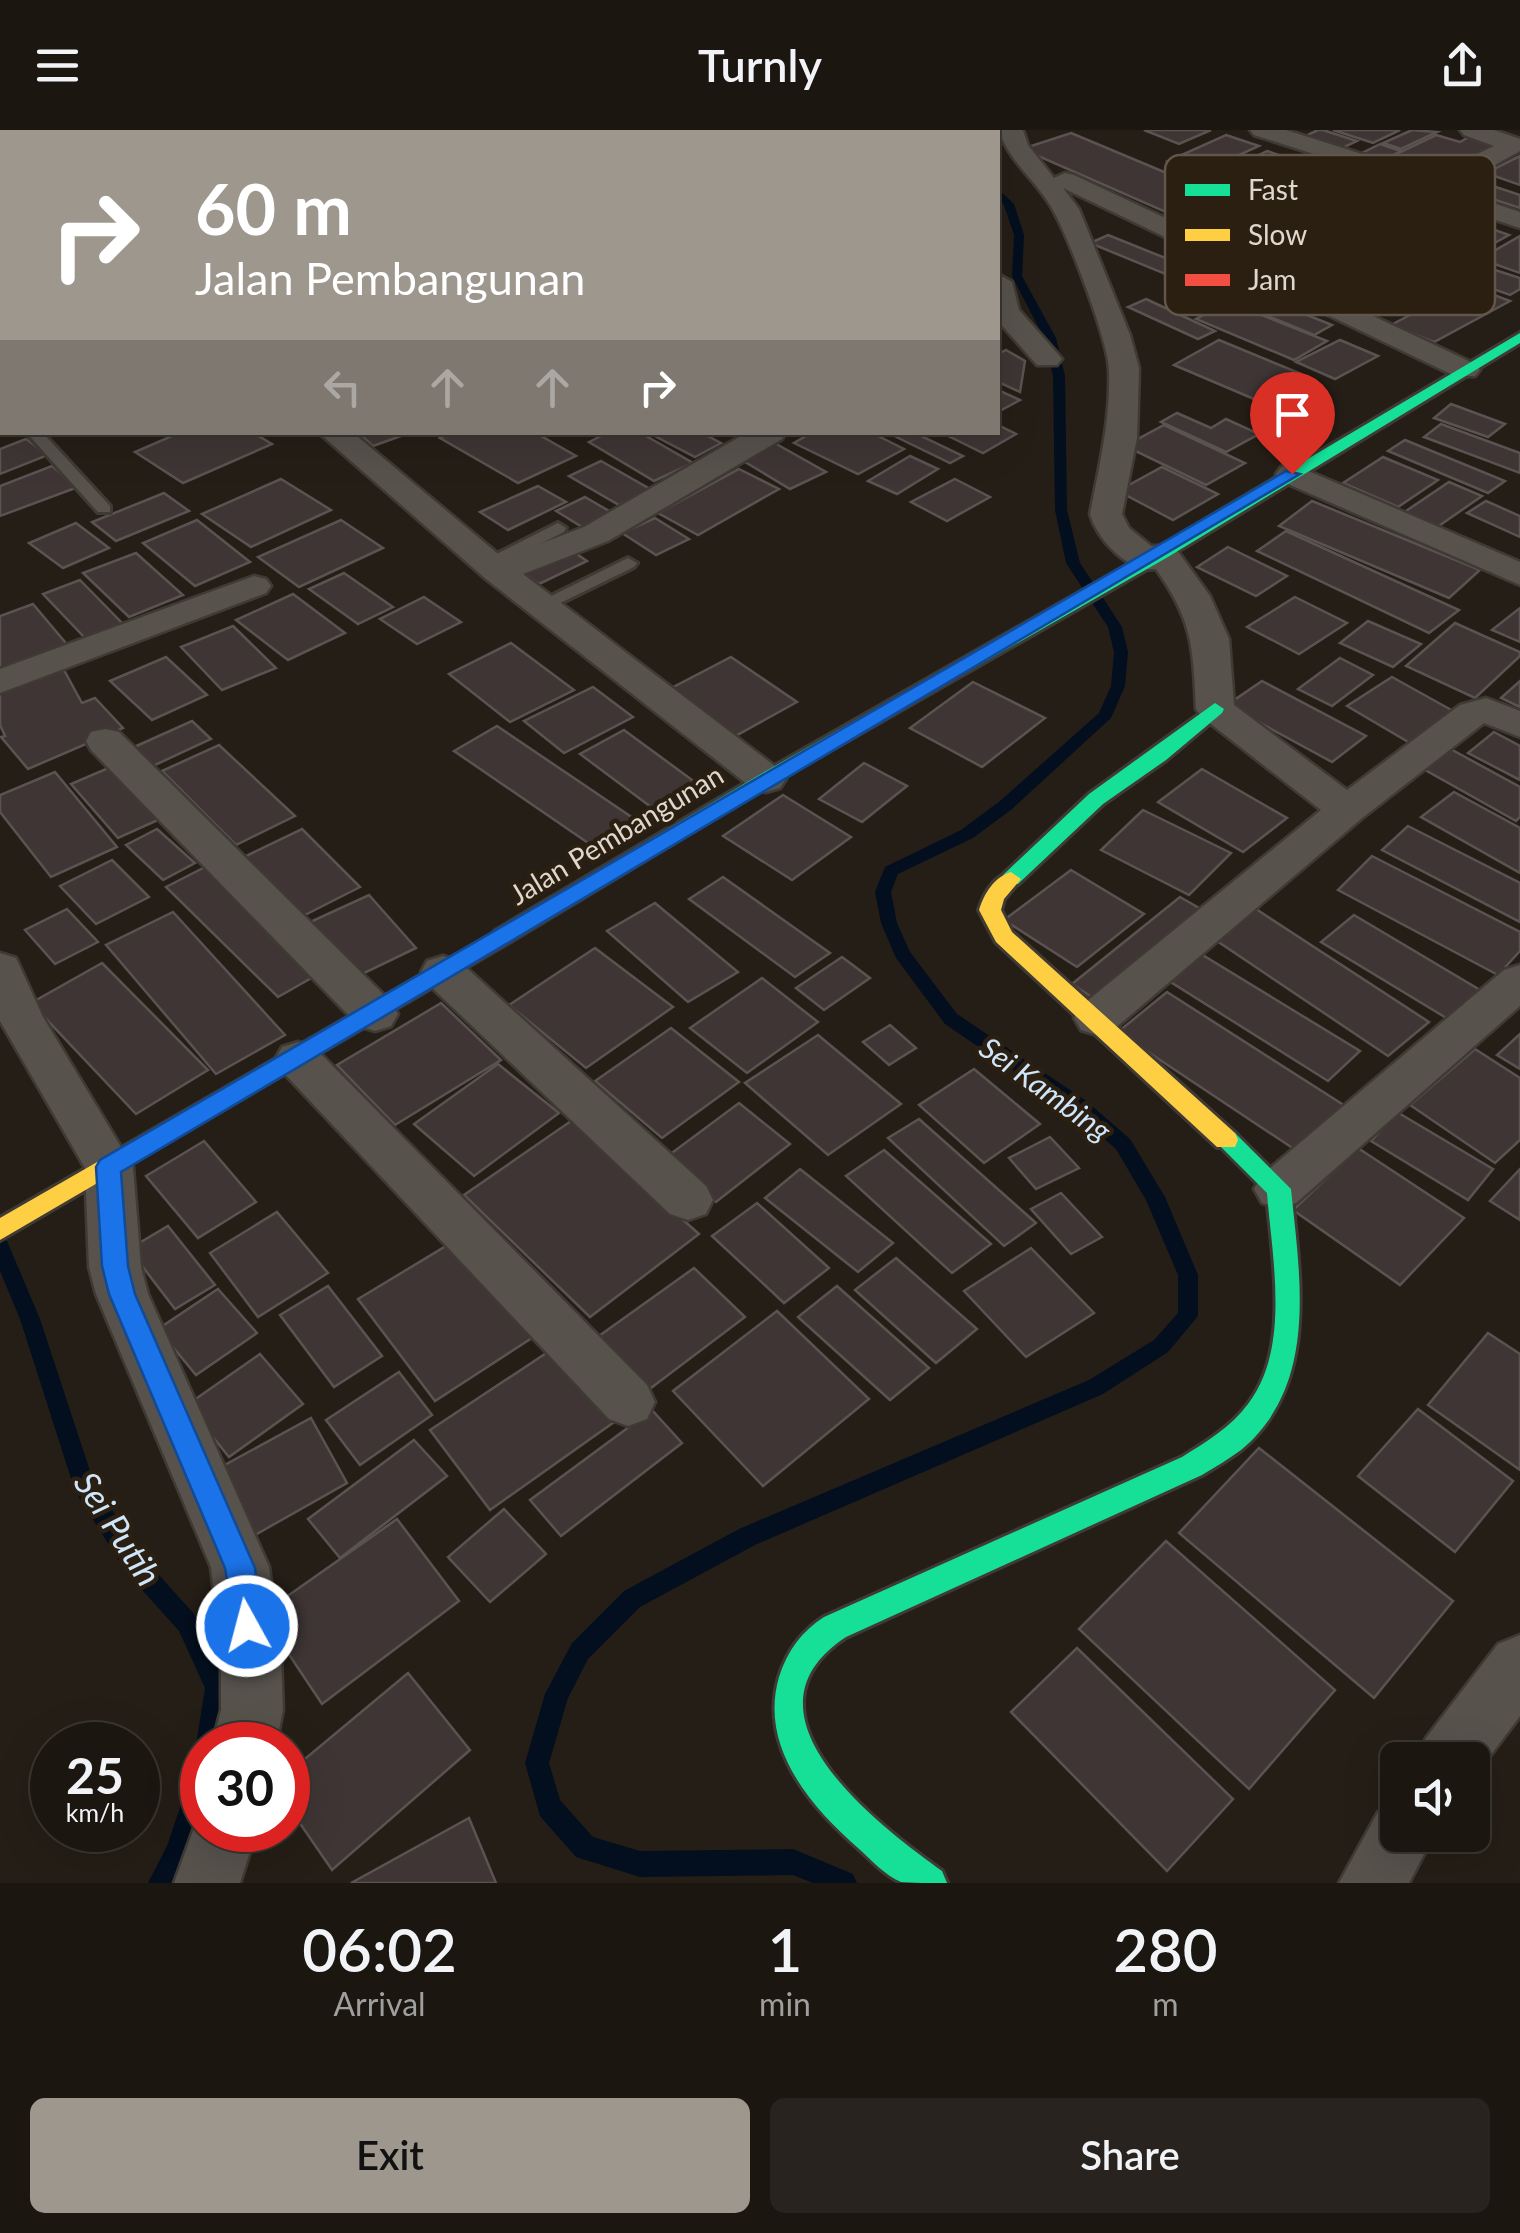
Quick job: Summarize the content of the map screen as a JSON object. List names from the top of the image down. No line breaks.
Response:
{"streets":{"street":["Jalan Pembangunan"]},"water":["Sei Kambing","Sei Putih"],"legend":["Fast","Slow","Jam"],"page":{"header":"Turnly","turn":["60 m","Jalan Pembangunan"],"speed":"25 km/h","limit":"30","eta":["06:02","Arrival","1","min","280","m"],"buttons":["Exit","Share"]}}
